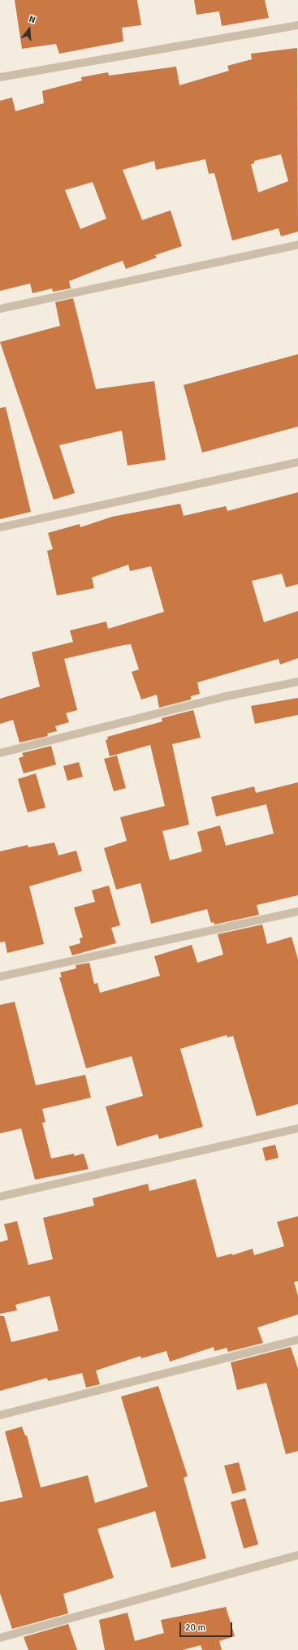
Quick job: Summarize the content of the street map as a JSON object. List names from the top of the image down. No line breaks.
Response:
{"scale_bar":"20 m","north":"top"}
